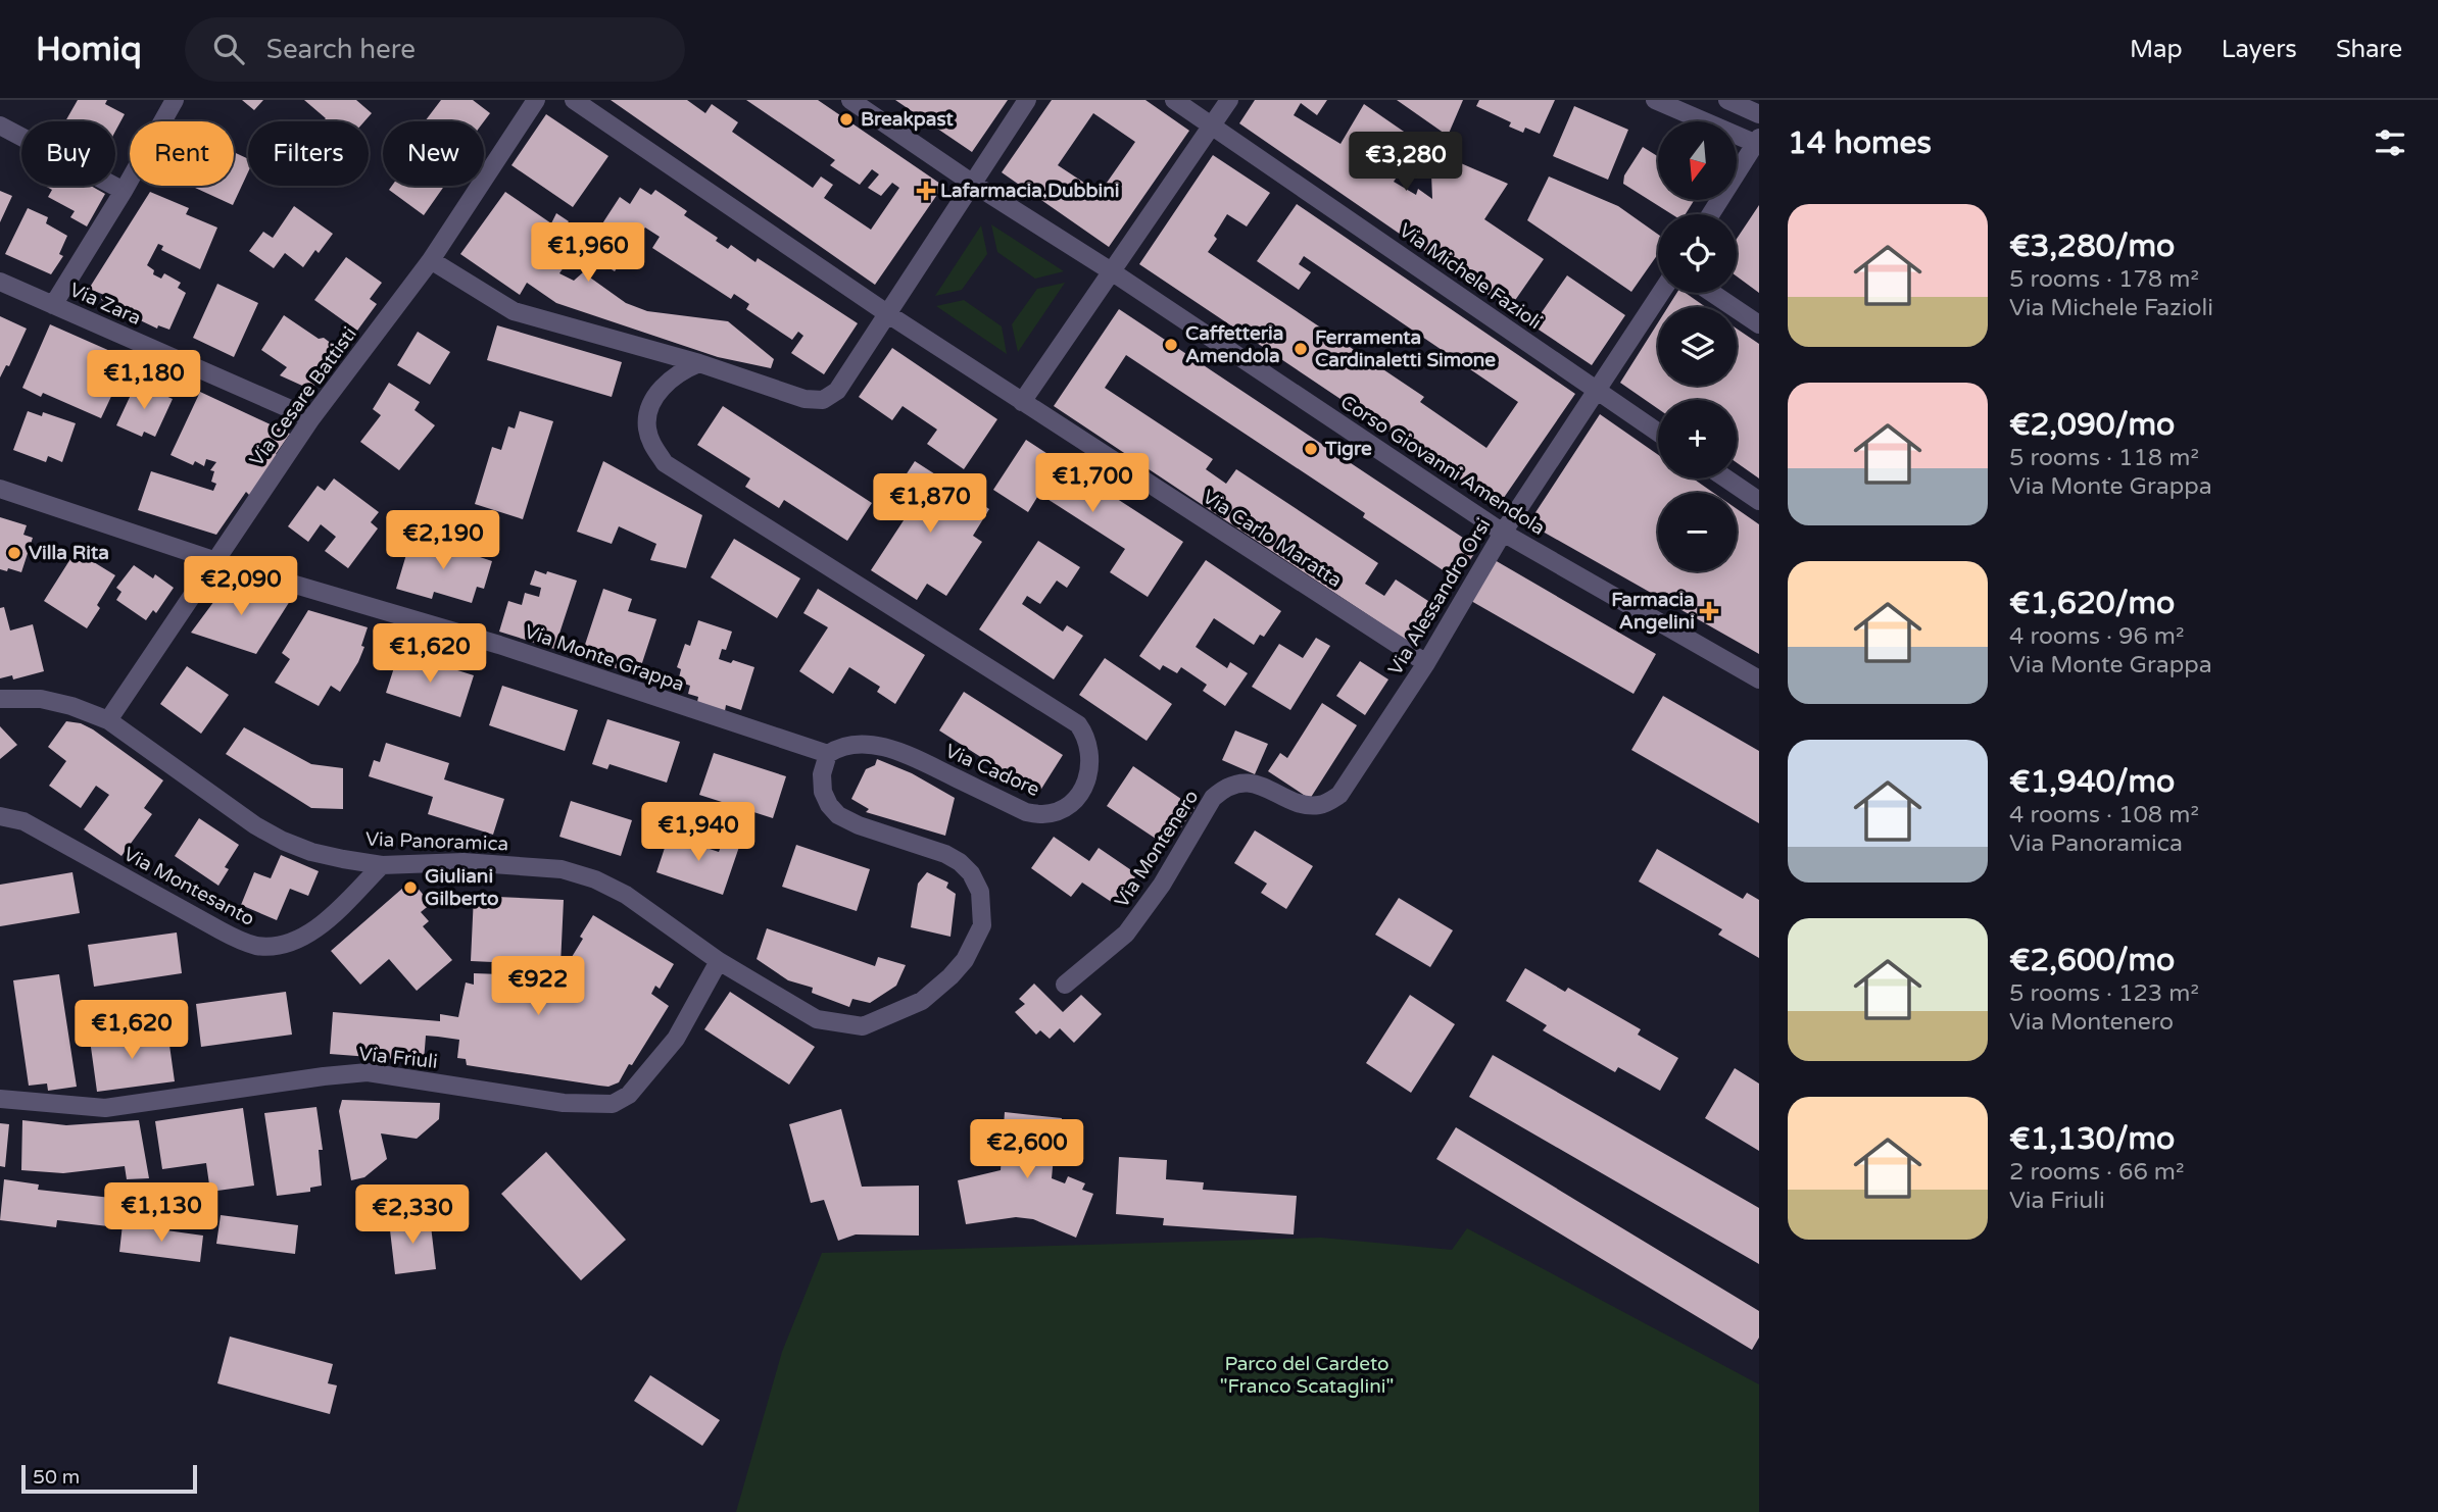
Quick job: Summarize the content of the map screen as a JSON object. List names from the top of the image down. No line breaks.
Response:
{"streets":{"street":["Via Michele Fazioli","Via Zara","Via Cesare Battisti","Corso Giovanni Amendola","Via Carlo Maratta","Via Alessandro Orsi","Via Monte Grappa","Via Cadore","Via Panoramica","Via Montenero","Via Montesanto","Via Friuli"]},"crossings":[["Via Michele Fazioli","Via Alessandro Orsi"],["Via Zara","Via Cesare Battisti"],["Via Cesare Battisti","Via Monte Grappa"],["Via Cesare Battisti","Via Panoramica"],["Corso Giovanni Amendola","Via Alessandro Orsi"],["Via Carlo Maratta","Via Alessandro Orsi"],["Via Alessandro Orsi","Via Montenero"],["Via Monte Grappa","Via Cadore"],["Via Panoramica","Via Montesanto"],["Via Panoramica","Via Friuli"]],"parks":["Parco del Cardeto \"Franco Scataglini\""],"places":{"other":["Breakpast","Caffetteria Amendola","Ferramenta Cardinaletti Simone","Tigre","Villa Rita","Giuliani Gilberto"],"health":["Lafarmacia.Dubbini","Farmacia Angelini"]},"scale_bar":"50 m","north":"bottom","page":{"header":"Homiq","search":"Search here","nav":["Map","Layers","Share"],"heading":"14 homes","map_buttons":["+","−"],"chip":["Buy","Rent","Filters","New"],"price":["€3,280","€1,960","€1,180","€1,700","€1,870","€2,190","€2,090","€1,620","€1,940","€922","€1,620","€2,600","€1,130","€2,330"],"list":[{"name":"€3,280/mo","note":"5 rooms · 178 m² · Via Michele Fazioli"},{"name":"€2,090/mo","note":"5 rooms · 118 m² · Via Monte Grappa"},{"name":"€1,620/mo","note":"4 rooms · 96 m² · Via Monte Grappa"},{"name":"€1,940/mo","note":"4 rooms · 108 m² · Via Panoramica"},{"name":"€2,600/mo","note":"5 rooms · 123 m² · Via Montenero"},{"name":"€1,130/mo","note":"2 rooms · 66 m² · Via Friuli"}],"scale":"50 m"}}
